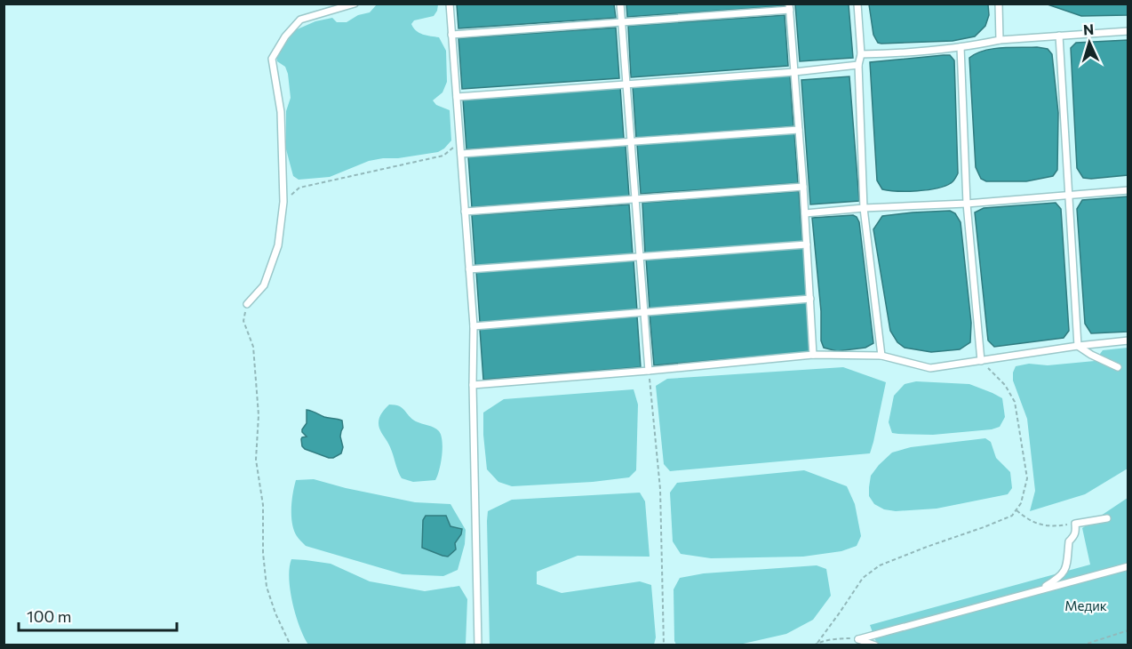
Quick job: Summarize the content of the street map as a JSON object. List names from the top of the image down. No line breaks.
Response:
{"parks":["Медик"],"scale_bar":"100 m","north":"top"}
